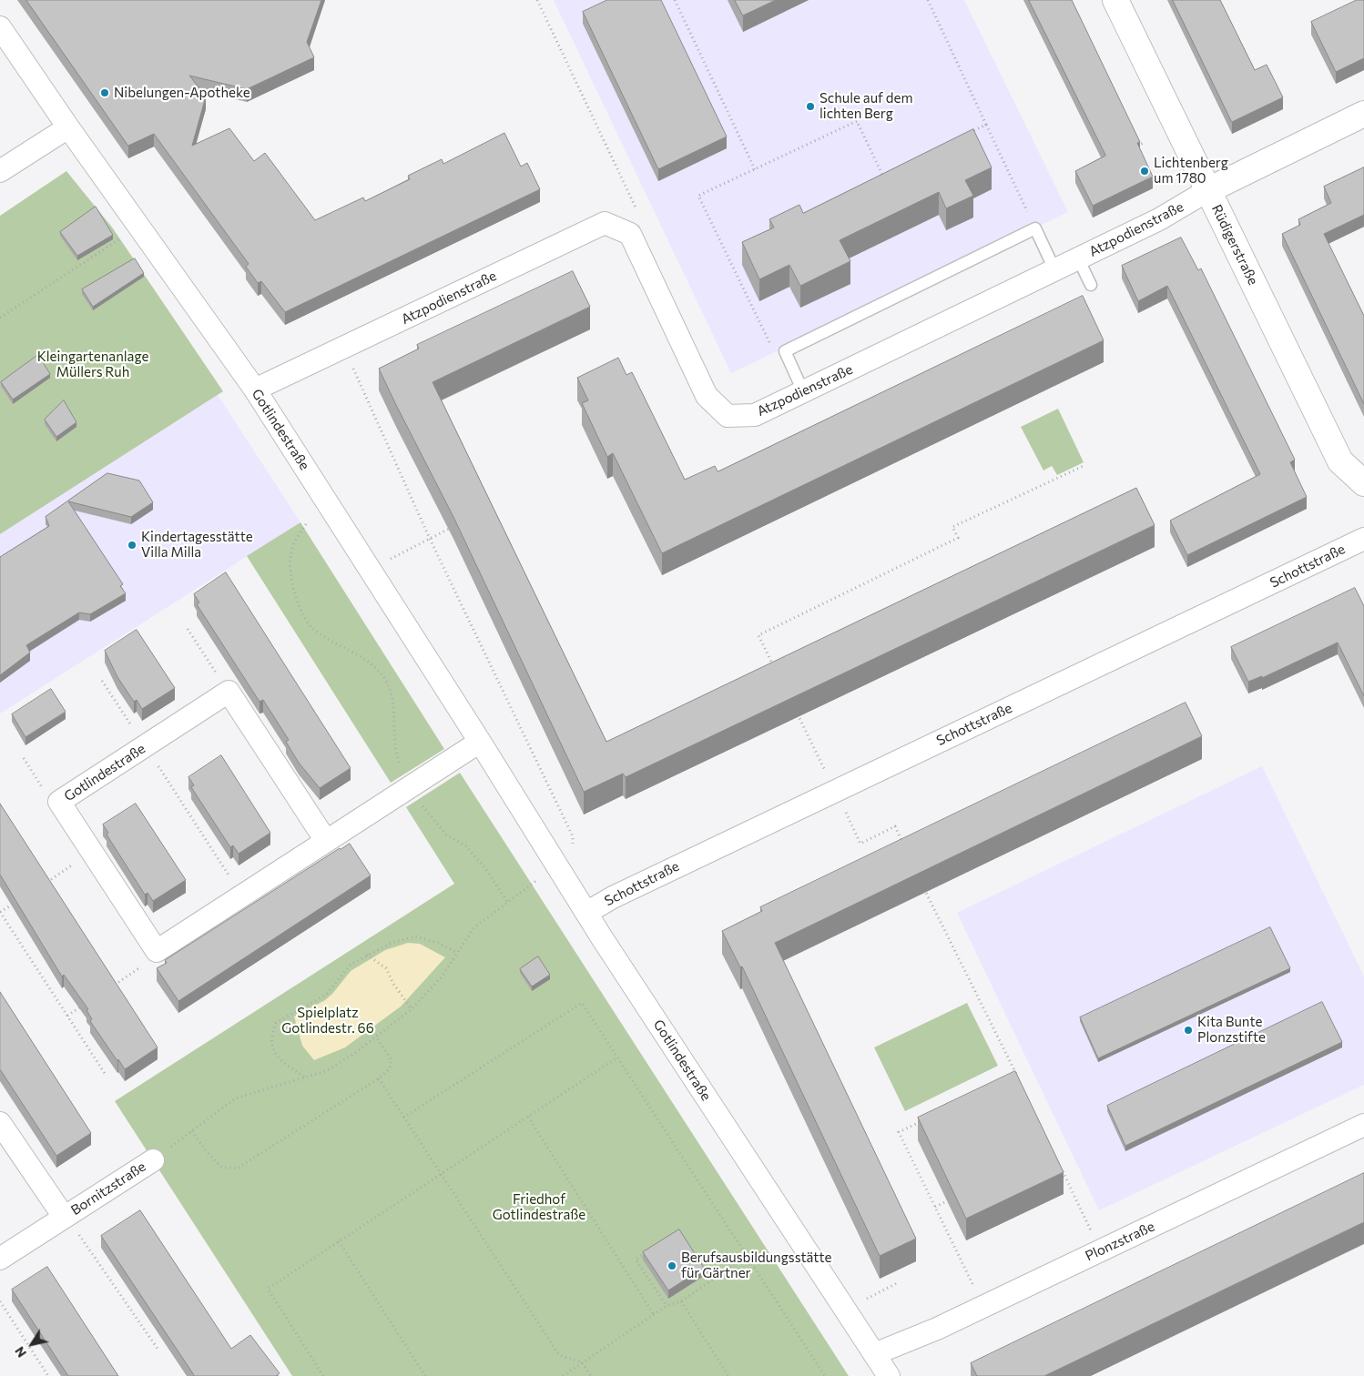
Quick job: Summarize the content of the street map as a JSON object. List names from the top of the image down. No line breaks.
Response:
{"streets":{"street":["Atzpodienstraße","Rüdigerstraße","Gotlindestraße","Schottstraße","Bornitzstraße","Plonzstraße"]},"crossings":[["Atzpodienstraße","Rüdigerstraße"],["Atzpodienstraße","Gotlindestraße"],["Gotlindestraße","Schottstraße"],["Gotlindestraße","Plonzstraße"]],"parks":["Kleingartenanlage Müllers Ruh","Spielplatz Gotlindestr. 66","Friedhof Gotlindestraße"],"places":["Nibelungen-Apotheke","Schule auf dem lichten Berg","Lichtenberg um 1780","Kindertagesstätte Villa Milla","Kita Bunte Plonzstifte","Berufsausbildungsstätte für Gärtner"],"north":"bottom left"}
